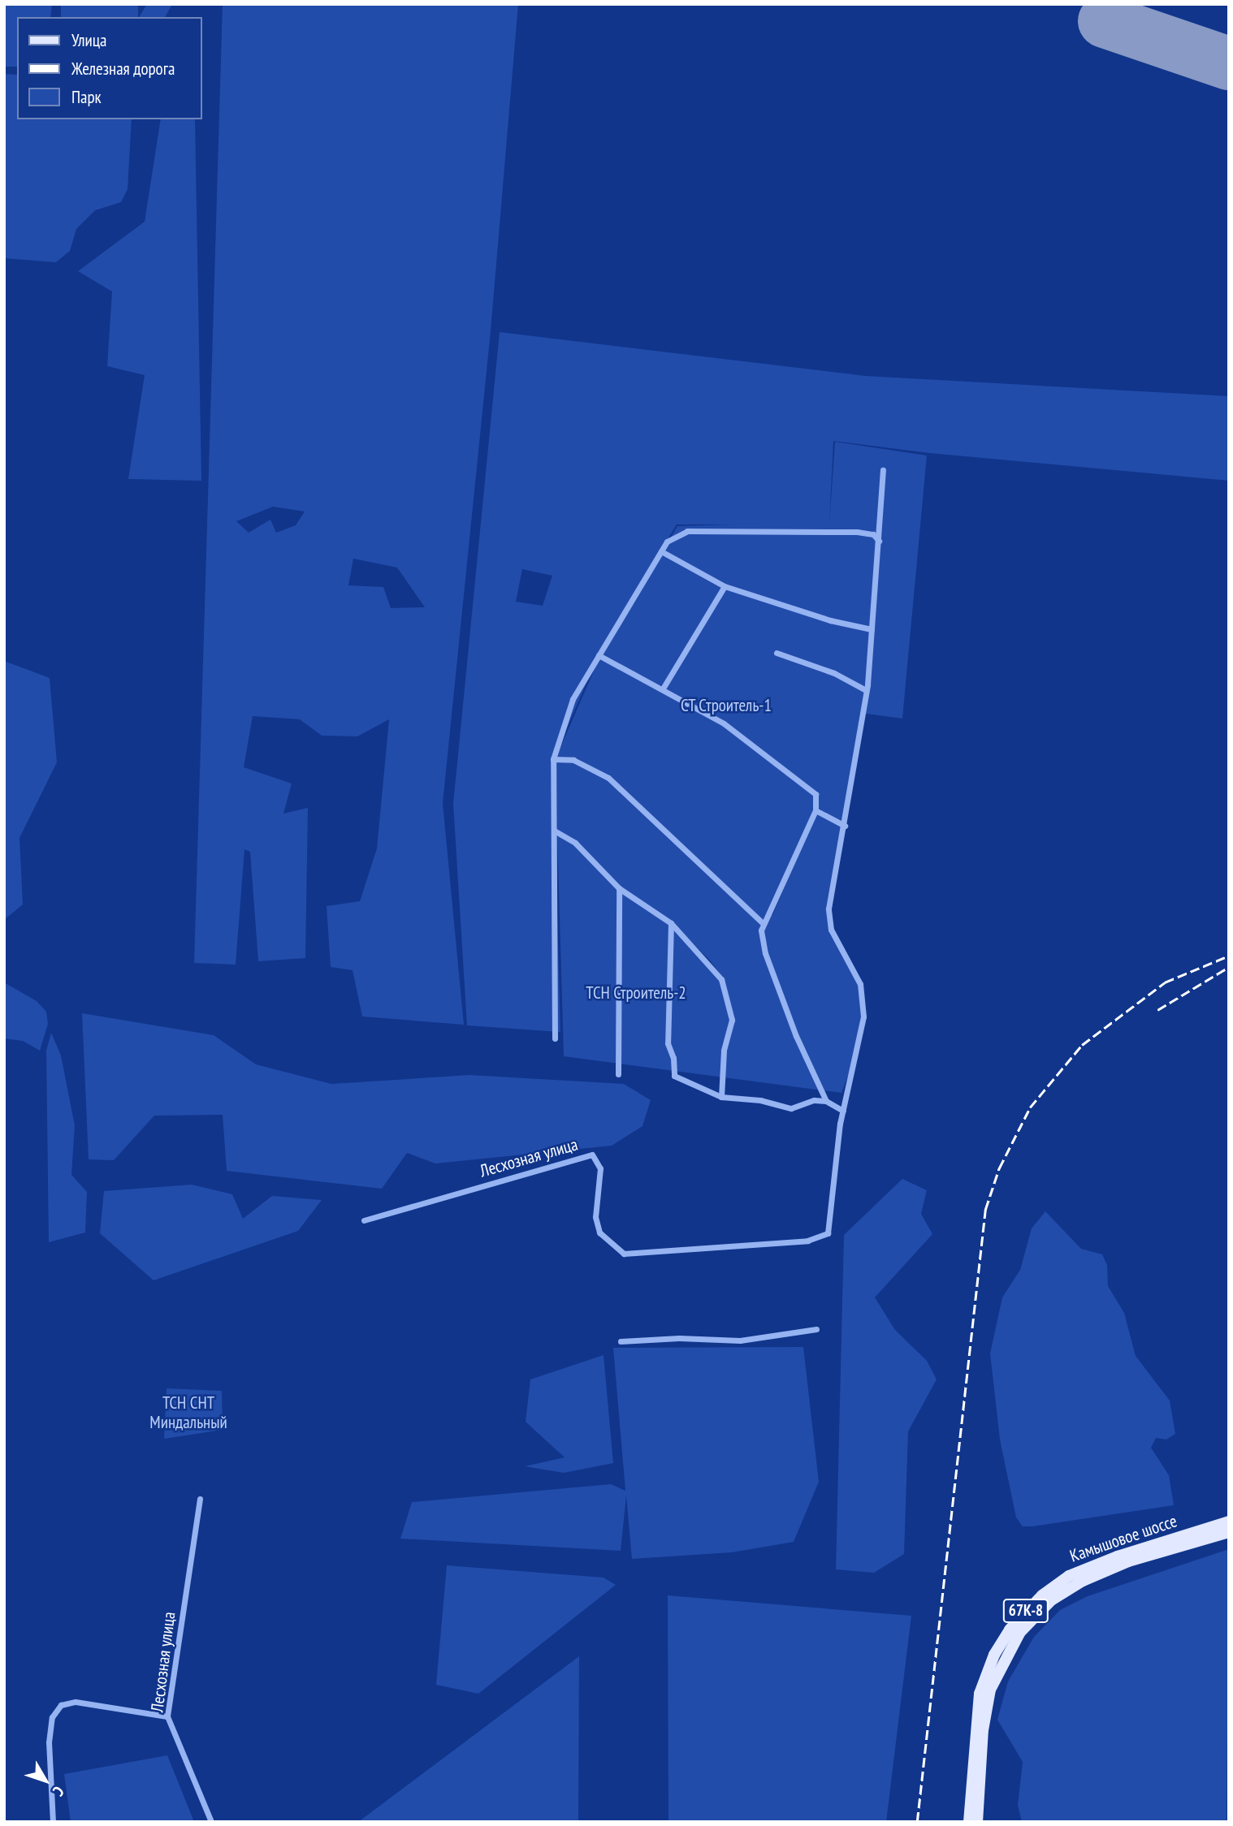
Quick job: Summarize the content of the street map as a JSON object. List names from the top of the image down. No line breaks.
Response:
{"streets":{"main road":["Камышовое шоссе","67К-8"],"street":["Лесхозная улица"]},"parks":["СТ Строитель-1","ТСН Строитель-2","ТСН СНТ Миндальный"],"legend":["Улица","Железная дорога","Парк"],"north":"bottom right"}
